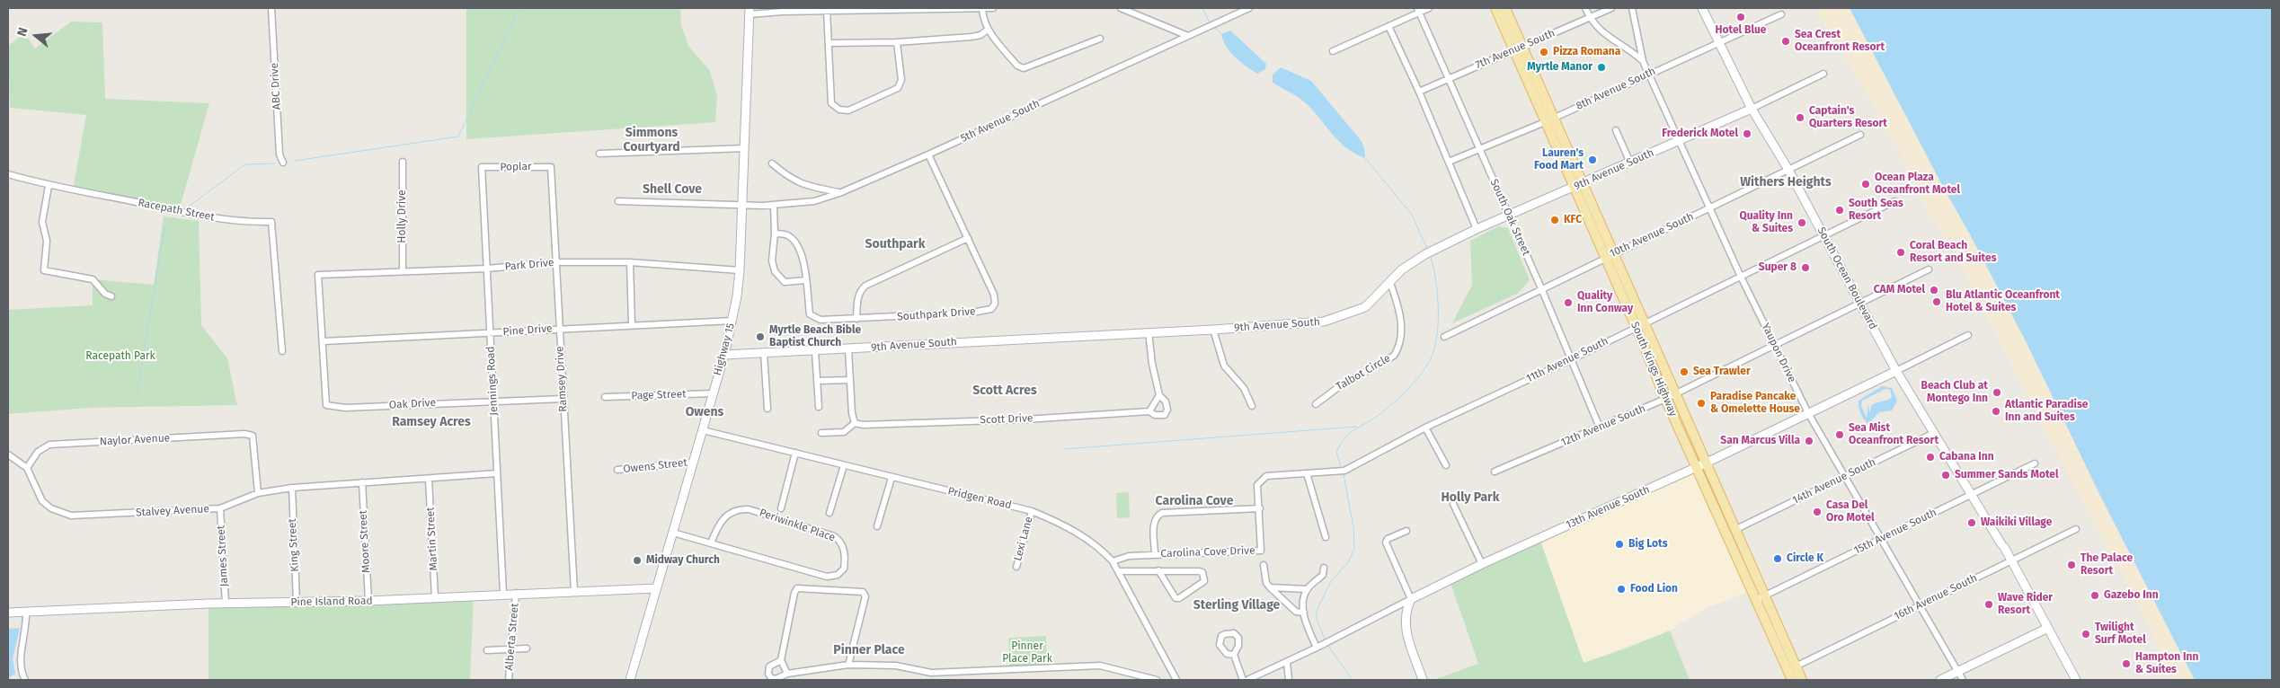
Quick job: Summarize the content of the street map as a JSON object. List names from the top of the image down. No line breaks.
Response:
{"streets":{"main road":["South Kings Highway"],"street":["7th Avenue South","ABC Drive","8th Avenue South","5th Avenue South","Poplar","9th Avenue South","Racepath Street","Holly Drive","South Oak Street","10th Avenue South","Park Drive","South Ocean Boulevard","Southpark Drive","Pine Drive","Highway 15","Yaupon Drive","11th Avenue South","Talbot Circle","Ramsey Drive","Jennings Road","Page Street","Oak Drive","Scott Drive","12th Avenue South","Naylor Avenue","Owens Street","14th Avenue South","Pridgen Road","13th Avenue South","Stalvey Avenue","Periwinkle Place","15th Avenue South","Martin Street","Lexi Lane","Moore Street","King Street","Carolina Cove Drive","James Street","16th Avenue South","Pine Island Road","Alberta Street"]},"crossings":[["7th Avenue South","South Oak Street"],["7th Avenue South","South Kings Highway"],["8th Avenue South","South Oak Street"],["8th Avenue South","South Ocean Boulevard"],["8th Avenue South","Yaupon Drive"],["8th Avenue South","South Kings Highway"],["5th Avenue South","Southpark Drive"],["5th Avenue South","Highway 15"],["Poplar","Ramsey Drive"],["Poplar","Jennings Road"],["9th Avenue South","South Oak Street"],["9th Avenue South","South Ocean Boulevard"],["9th Avenue South","Highway 15"],["9th Avenue South","Yaupon Drive"],["9th Avenue South","South Kings Highway"],["9th Avenue South","Talbot Circle"],["Holly Drive","Park Drive"],["South Oak Street","10th Avenue South"],["South Oak Street","11th Avenue South"],["South Oak Street","12th Avenue South"],["10th Avenue South","South Ocean Boulevard"],["10th Avenue South","Yaupon Drive"],["10th Avenue South","South Kings Highway"],["Park Drive","Pine Drive"],["Park Drive","Highway 15"],["Park Drive","Ramsey Drive"],["Park Drive","Jennings Road"],["Park Drive","Oak Drive"],["South Ocean Boulevard","11th Avenue South"],["South Ocean Boulevard","12th Avenue South"],["South Ocean Boulevard","14th Avenue South"],["South Ocean Boulevard","13th Avenue South"],["South Ocean Boulevard","15th Avenue South"],["South Ocean Boulevard","16th Avenue South"],["Pine Drive","Highway 15"],["Pine Drive","Ramsey Drive"],["Pine Drive","Jennings Road"],["Pine Drive","Oak Drive"],["Highway 15","Page Street"],["Highway 15","Owens Street"],["Highway 15","Pridgen Road"],["Highway 15","Periwinkle Place"],["Highway 15","Pine Island Road"],["Yaupon Drive","11th Avenue South"],["Yaupon Drive","12th Avenue South"],["Yaupon Drive","14th Avenue South"],["Yaupon Drive","13th Avenue South"],["Yaupon Drive","15th Avenue South"],["Yaupon Drive","16th Avenue South"],["11th Avenue South","South Kings Highway"],["11th Avenue South","Carolina Cove Drive"],["South Kings Highway","12th Avenue South"],["South Kings Highway","14th Avenue South"],["South Kings Highway","13th Avenue South"],["South Kings Highway","15th Avenue South"],["South Kings Highway","16th Avenue South"],["Ramsey Drive","Oak Drive"],["Ramsey Drive","Pine Island Road"],["Jennings Road","Oak Drive"],["Jennings Road","Stalvey Avenue"],["Jennings Road","Pine Island Road"],["Naylor Avenue","Stalvey Avenue"],["Pridgen Road","Lexi Lane"],["Pridgen Road","Carolina Cove Drive"],["Stalvey Avenue","Martin Street"],["Stalvey Avenue","Moore Street"],["Stalvey Avenue","King Street"],["Stalvey Avenue","James Street"],["Martin Street","Pine Island Road"],["Moore Street","Pine Island Road"],["King Street","Pine Island Road"],["James Street","Pine Island Road"],["Pine Island Road","Alberta Street"]],"districts":["Simmons Courtyard","Withers Heights","Shell Cove","Southpark","Scott Acres","Owens","Ramsey Acres","Holly Park","Carolina Cove","Sterling Village","Pinner Place"],"parks":["Racepath Park","Pinner Place Park"],"places":["Hotel Blue","Sea Crest Oceanfront Resort","Pizza Romana","Myrtle Manor","Captain's Quarters Resort","Frederick Motel","Lauren's Food Mart","Ocean Plaza Oceanfront Motel","South Seas Resort","KFC","Quality Inn & Suites","Coral Beach Resort and Suites","Super 8","CAM Motel","Blu Atlantic Oceanfront Hotel & Suites","Quality Inn Conway","Myrtle Beach Bible Baptist Church","Sea Trawler","Beach Club at Montego Inn","Paradise Pancake & Omelette House","Atlantic Paradise Inn and Suites","Sea Mist Oceanfront Resort","San Marcus Villa","Cabana Inn","Summer Sands Motel","Casa Del Oro Motel","Waikiki Village","Big Lots","Circle K","Midway Church","The Palace Resort","Food Lion","Gazebo Inn","Wave Rider Resort","Twilight Surf Motel","Hampton Inn & Suites"],"north":"left"}
